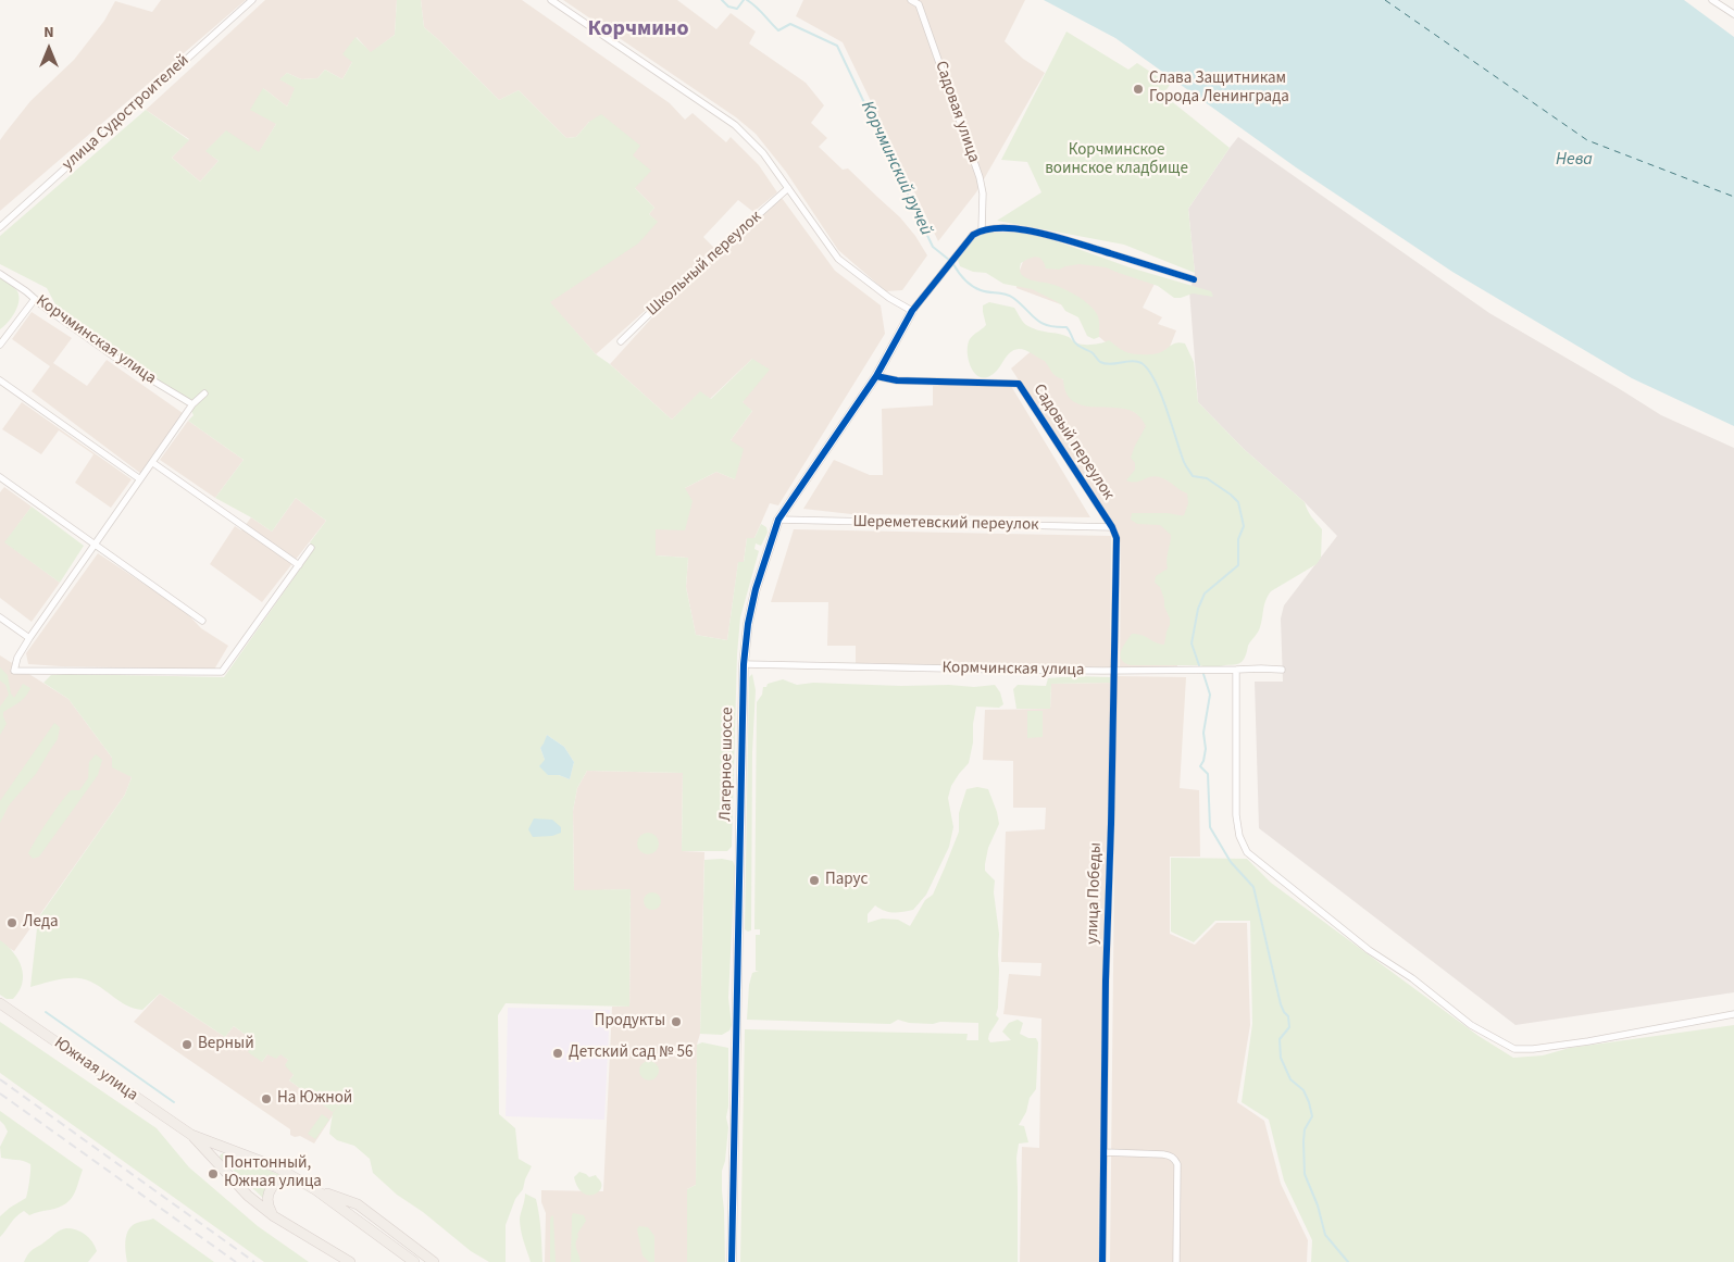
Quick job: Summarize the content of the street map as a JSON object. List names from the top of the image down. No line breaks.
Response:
{"streets":{"main road":["Южная улица"],"street":["Садовая улица","улица Судостроителей","Школьный переулок","Корчминская улица","Садовый переулок","Шереметевский переулок","Кормчинская улица","Лагерное шоссе","улица Победы"]},"crossings":[["Садовый переулок","Шереметевский переулок"],["Садовый переулок","Лагерное шоссе"],["Садовый переулок","улица Победы"],["Шереметевский переулок","Лагерное шоссе"],["Шереметевский переулок","улица Победы"],["Кормчинская улица","Лагерное шоссе"],["Кормчинская улица","улица Победы"]],"districts":["Корчмино"],"water":["Нева","Корчминский ручей"],"parks":["Корчминское воинское кладбище"],"places":["Слава Защитникам Города Ленинграда","Парус","Леда","Продукты","Верный","Детский сад № 56","На Южной","Понтонный, Южная улица"],"north":"top"}
